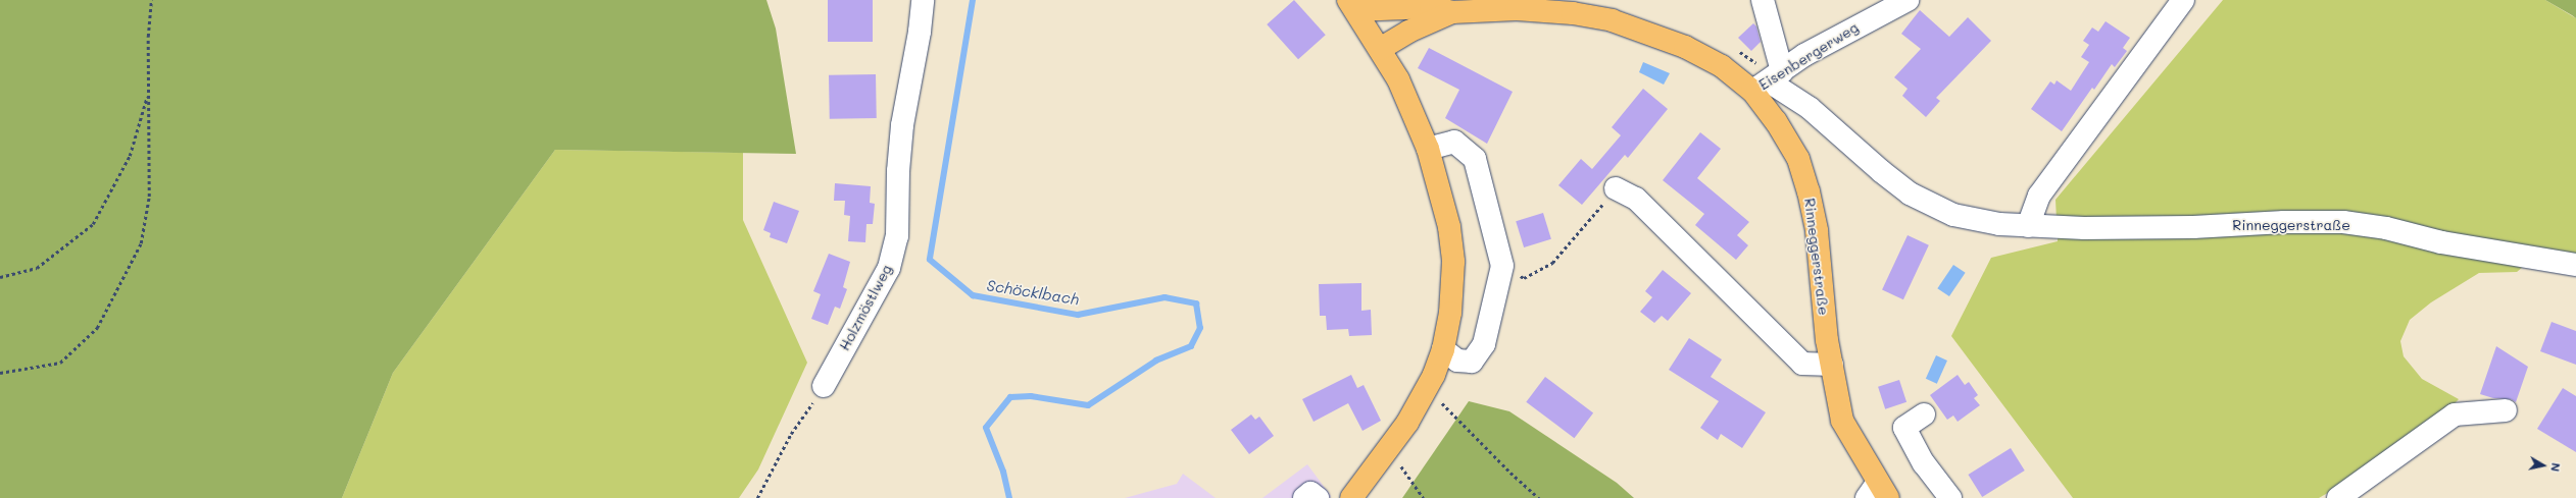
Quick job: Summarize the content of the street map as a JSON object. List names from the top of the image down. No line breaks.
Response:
{"streets":{"main road":["Rinneggerstraße"],"street":["Eisenbergerweg","Holzmöstlweg"]},"crossings":[["Eisenbergerweg","Rinneggerstraße"]],"water":["Schöcklbach"],"north":"right"}
